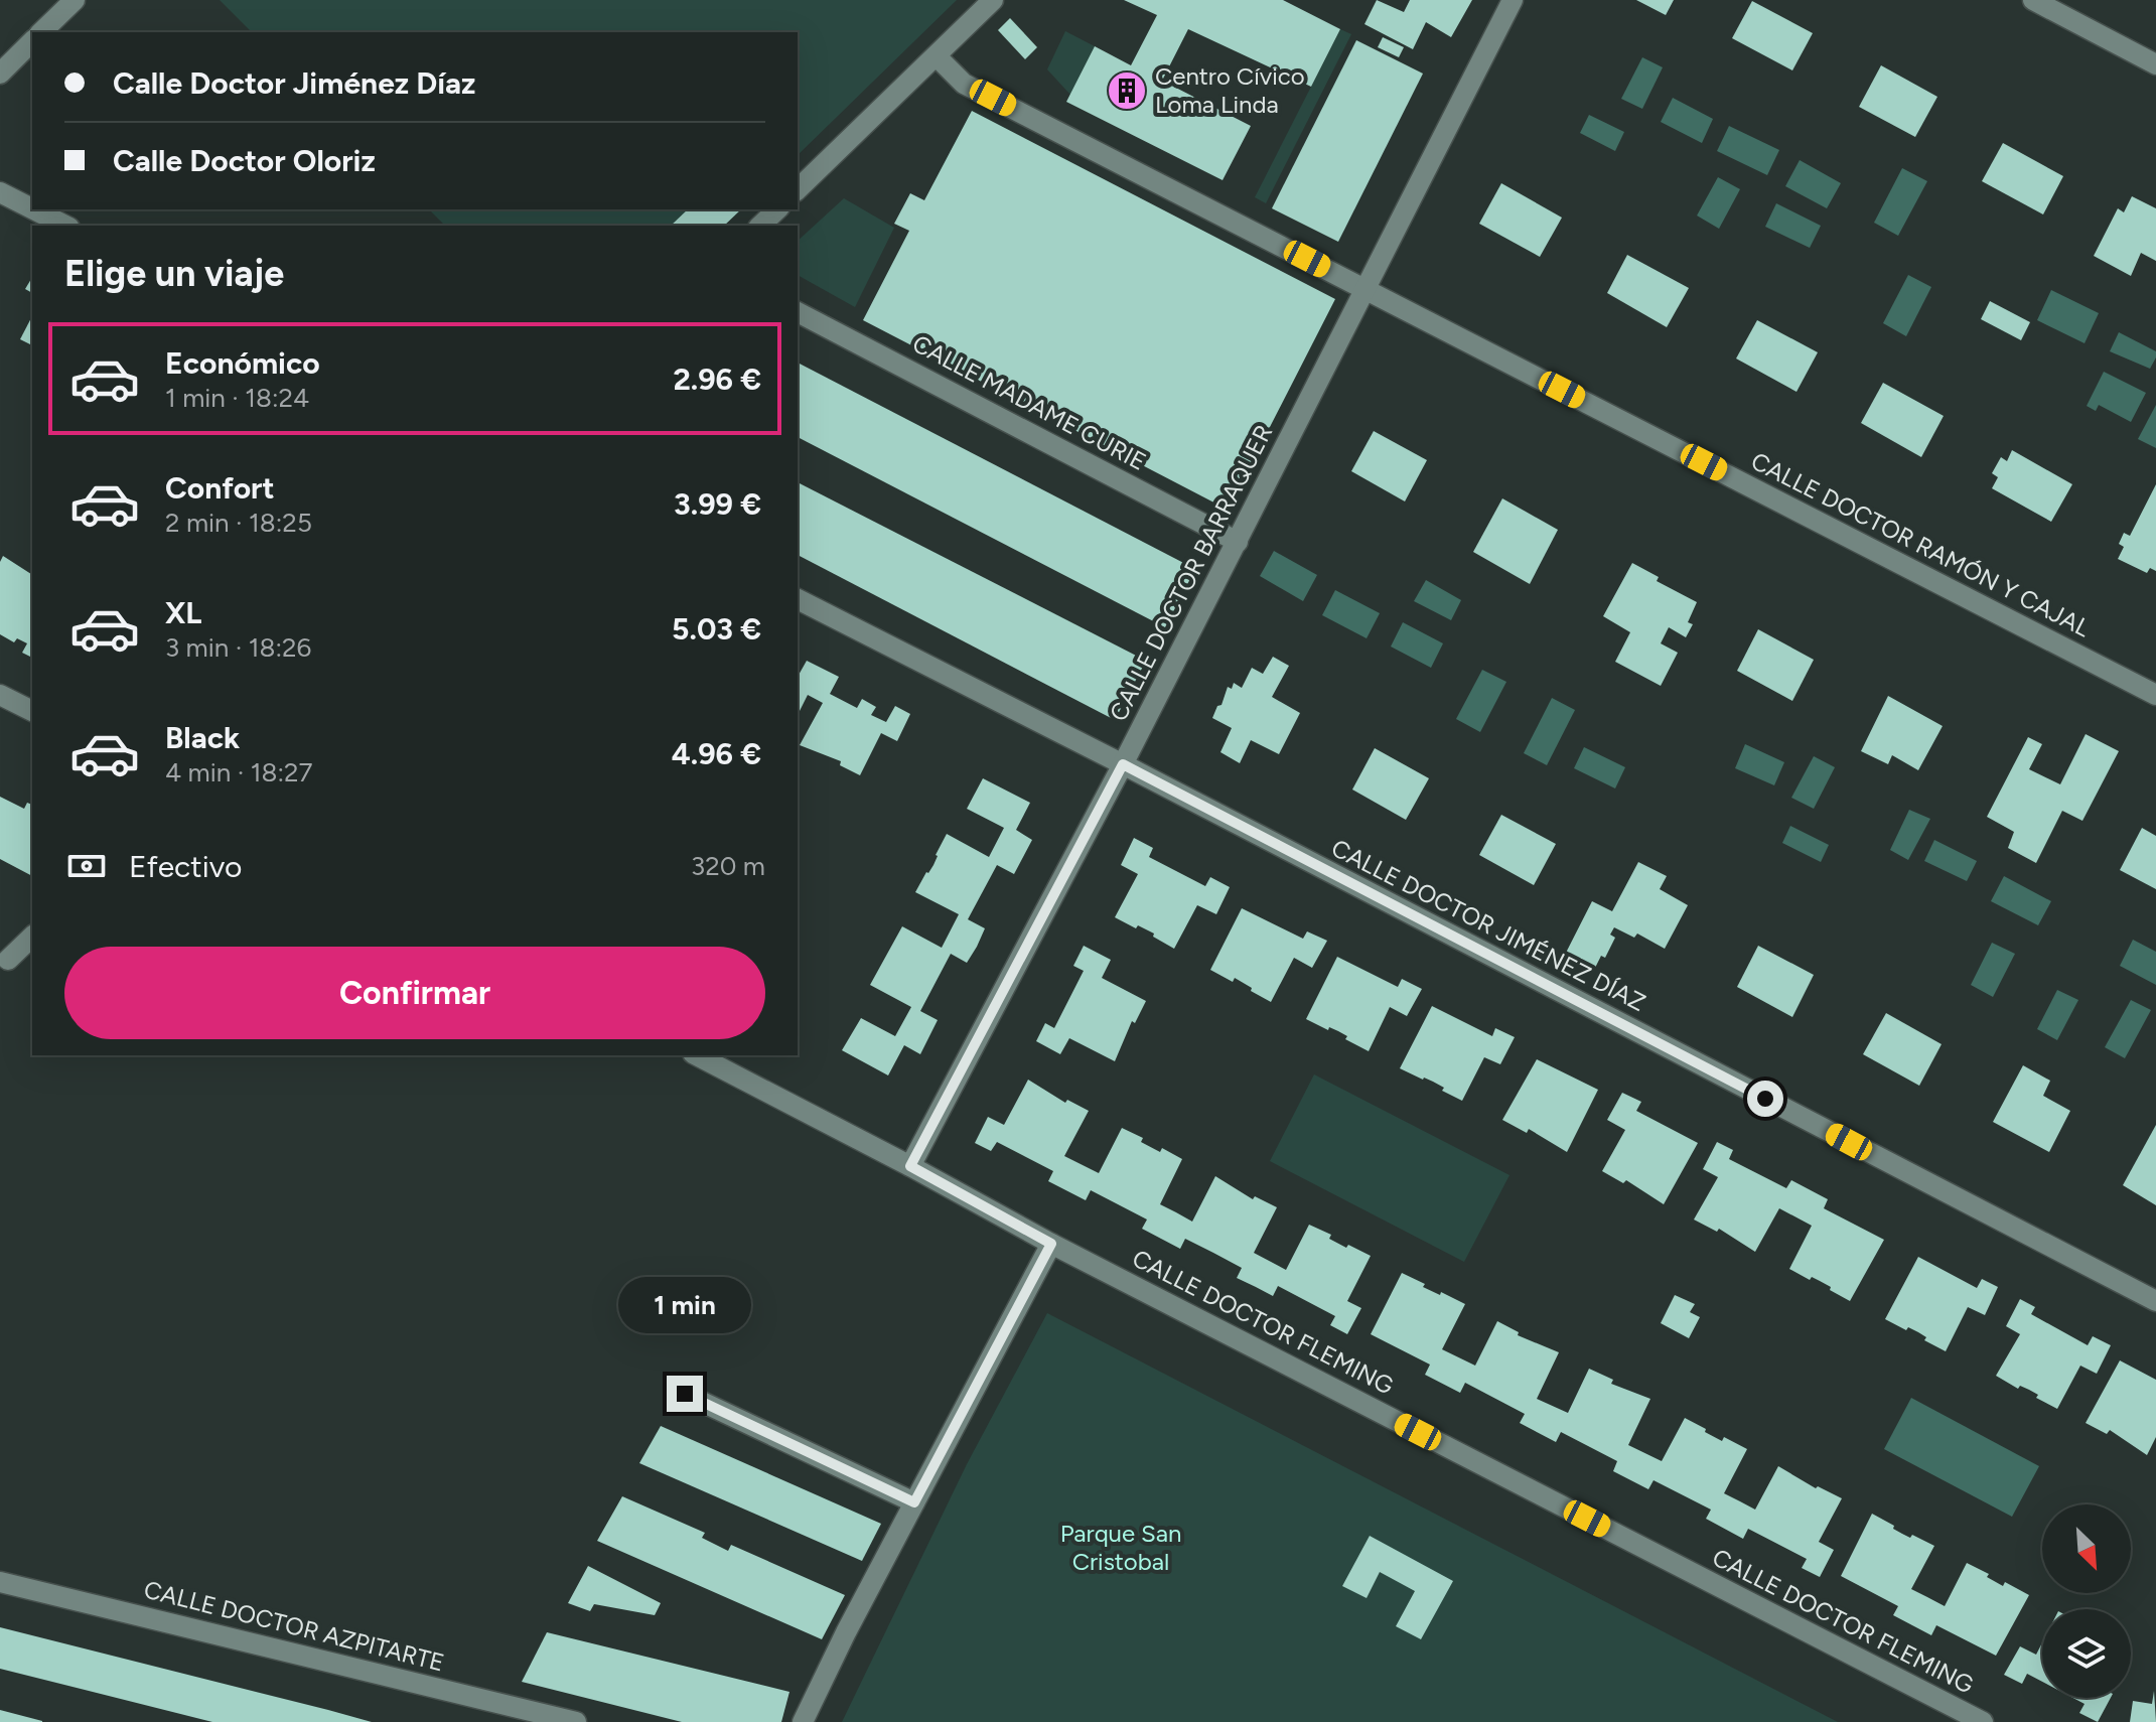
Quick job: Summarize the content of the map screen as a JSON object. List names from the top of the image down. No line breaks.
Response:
{"streets":{"street":["CALLE MADAME CURIE","CALLE DOCTOR RAMÓN Y CAJAL","CALLE DOCTOR BARRAQUER","CALLE DOCTOR JIMÉNEZ DÍAZ","CALLE DOCTOR FLEMING","CALLE DOCTOR AZPITARTE"]},"crossings":[["CALLE MADAME CURIE","CALLE DOCTOR BARRAQUER"],["CALLE DOCTOR RAMÓN Y CAJAL","CALLE DOCTOR BARRAQUER"],["CALLE DOCTOR BARRAQUER","CALLE DOCTOR JIMÉNEZ DÍAZ"],["CALLE DOCTOR BARRAQUER","CALLE DOCTOR FLEMING"]],"parks":["Parque San Cristobal"],"places":{"building":["Centro Cívico Loma Linda"]},"north":"bottom right","page":{"banner":["Calle Doctor Jiménez Díaz","Calle Doctor Oloriz"],"heading":"Elige un viaje","list":[{"name":"Económico","note":"1 min · 18:24","value":"2.96 €"},{"name":"Confort","note":"2 min · 18:25","value":"3.99 €"},{"name":"XL","note":"3 min · 18:26","value":"5.03 €"},{"name":"Black","note":"4 min · 18:27","value":"4.96 €"}],"pay":["Efectivo","320 m"],"buttons":"Confirmar","bubble":"1 min"}}
